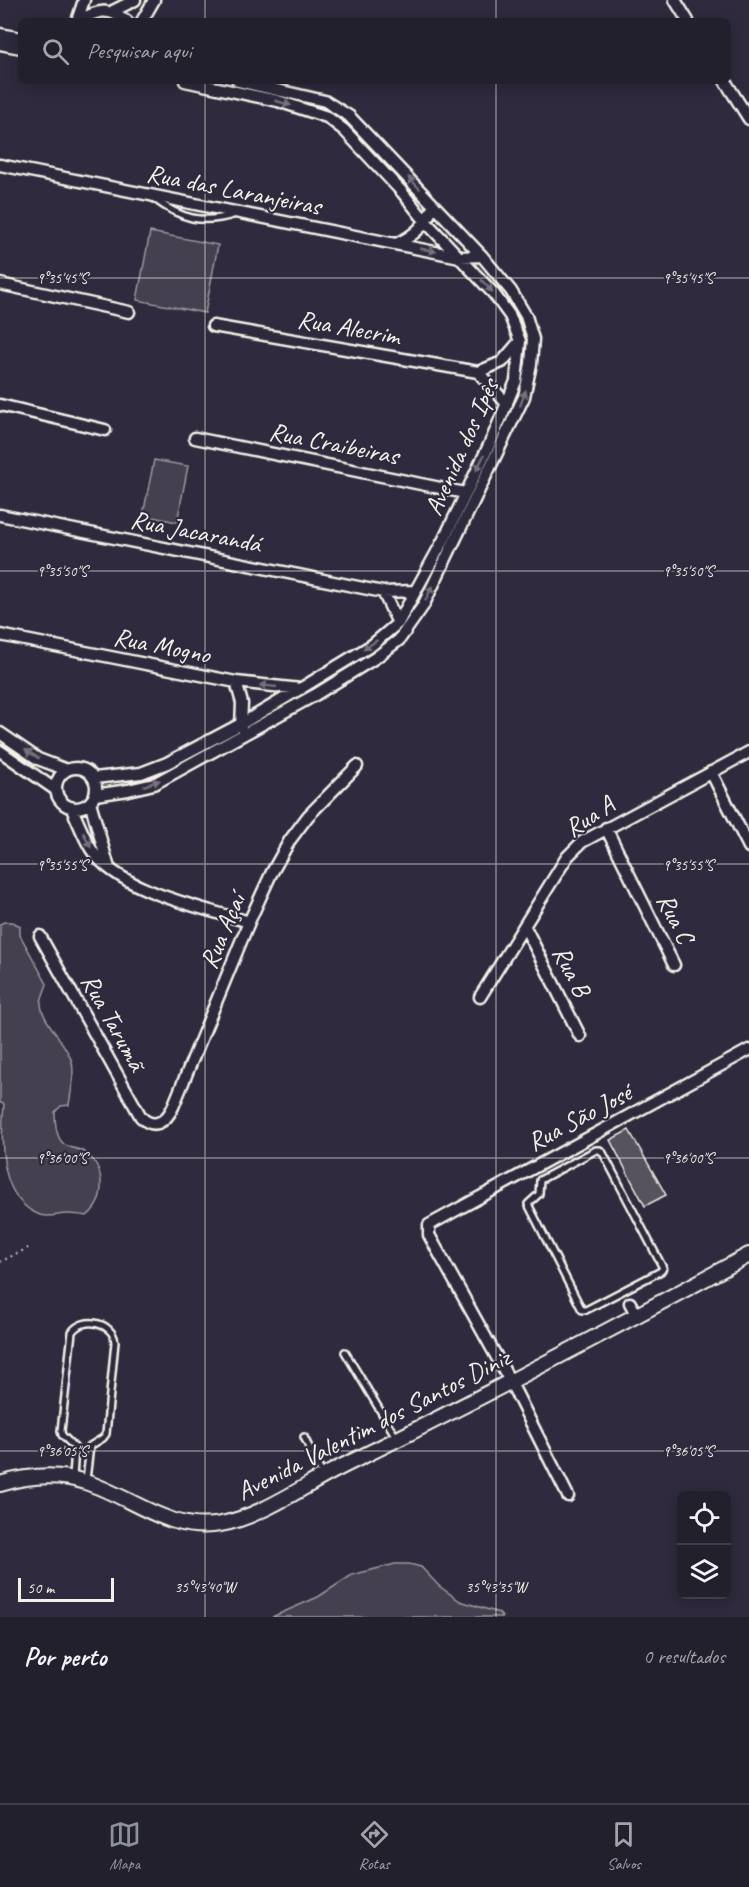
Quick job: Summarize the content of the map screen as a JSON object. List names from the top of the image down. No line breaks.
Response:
{"streets":{"street":["Rua das Laranjeiras","Rua Alecrim","Rua Craibeiras","Avenida dos Ipês","Rua Jacarandá","Rua Mogno","Rua A","Rua C","Rua Açaí","Rua B","Rua Tarumã","Rua São José","Avenida Valentim dos Santos Diniz"]},"crossings":[["Rua das Laranjeiras","Avenida dos Ipês"],["Rua Craibeiras","Avenida dos Ipês"],["Avenida dos Ipês","Rua Jacarandá"],["Avenida dos Ipês","Rua Mogno"],["Rua A","Rua C"],["Rua A","Rua B"],["Rua Açaí","Rua Tarumã"],["Rua São José","Avenida Valentim dos Santos Diniz"]],"scale_bar":"50 m","page":{"search":"Pesquisar aqui","scale":"50 m","heading":["Por perto","0 resultados"],"nav":["Mapa","Rotas","Salvos"]},"coordinates":["9°35'45\"S","9°35'50\"S","9°35'55\"S","9°36'00\"S","9°36'05\"S","35°43'40\"W","35°43'35\"W"]}
